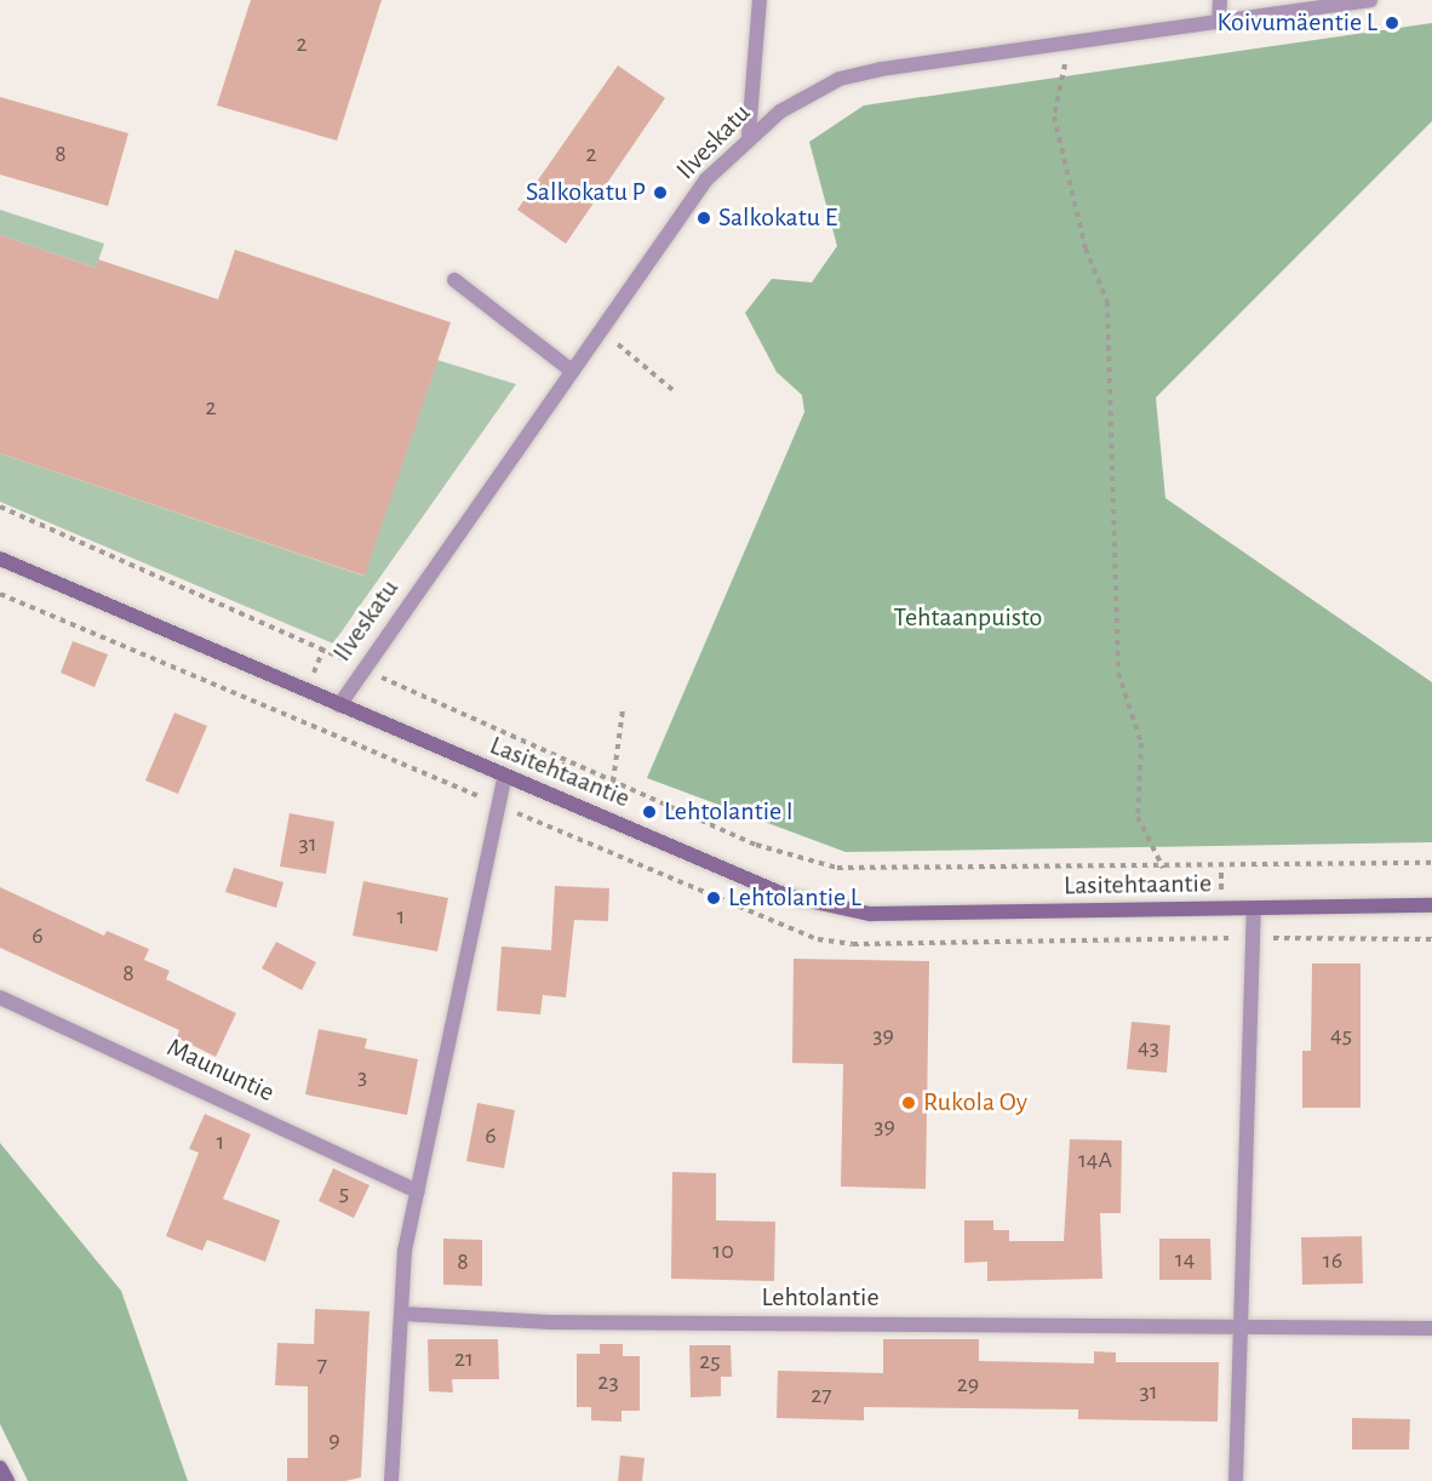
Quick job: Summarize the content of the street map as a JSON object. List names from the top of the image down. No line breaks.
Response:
{"streets":{"street":["Ilveskatu","Lasitehtaantie","Maununtie","Lehtolantie"]},"crossings":[["Ilveskatu","Lasitehtaantie"]],"parks":["Tehtaanpuisto"],"places":["Koivumäentie L","Salkokatu P","Salkokatu E","Lehtolantie I","Lehtolantie L","Rukola Oy"],"house_numbers":["2","8","2","2","31","1","6","8","39","45","43","3","39","6","1","14A","5","10","14","16","8","21","25","7","23","29","31","27","9"]}
